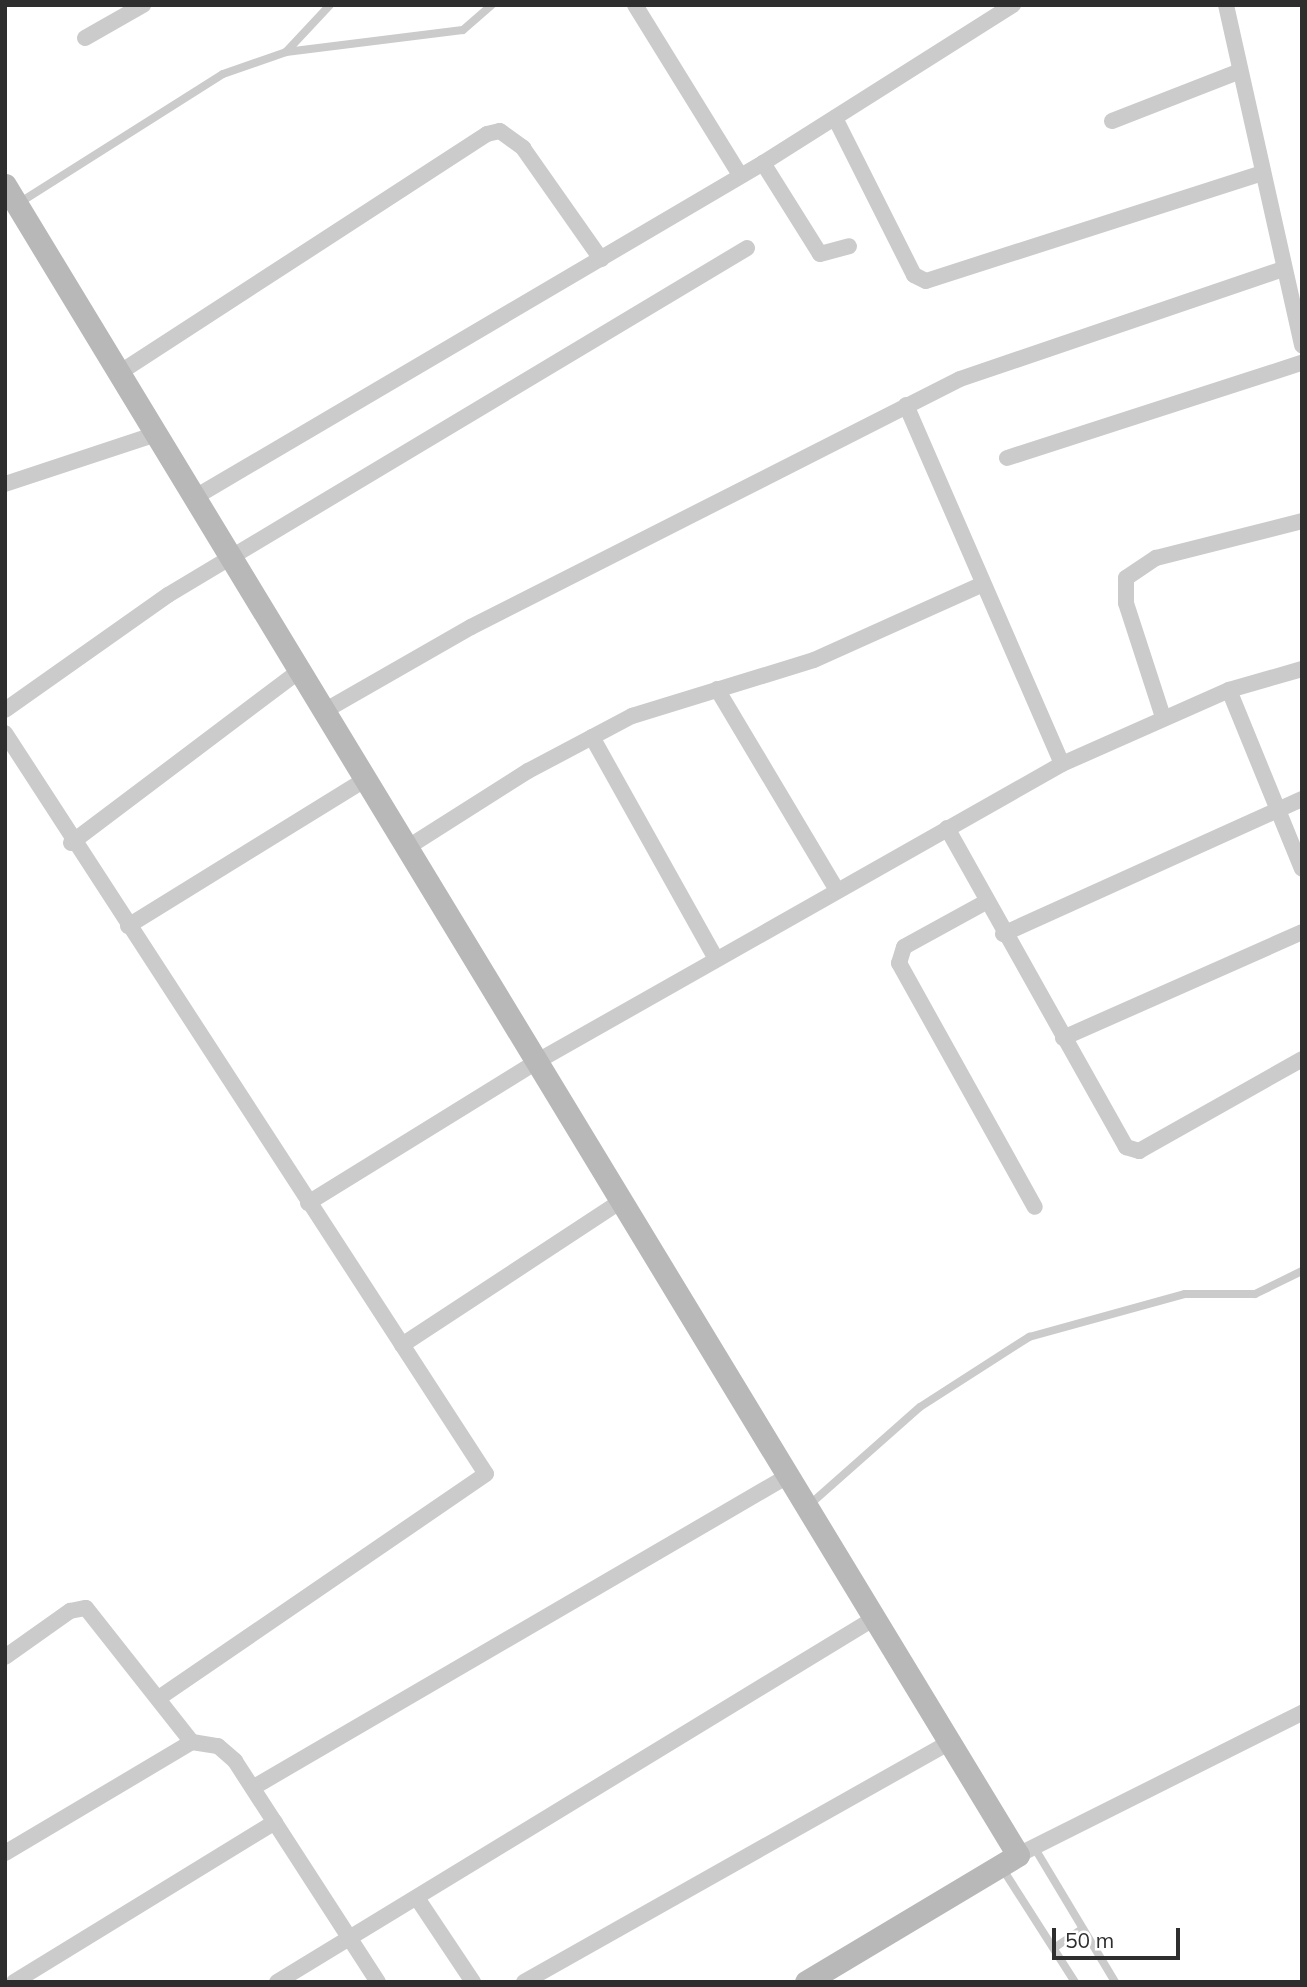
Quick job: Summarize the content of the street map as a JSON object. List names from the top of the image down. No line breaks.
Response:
{"scale_bar":"50 m"}
